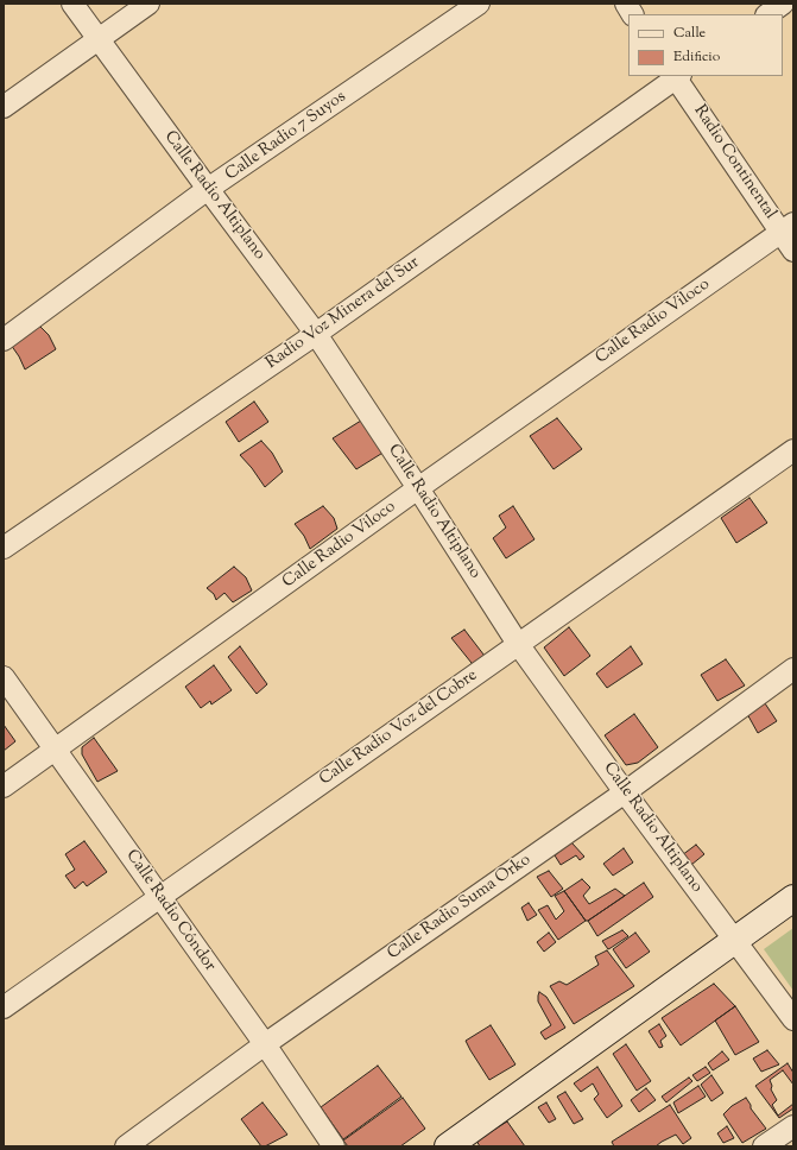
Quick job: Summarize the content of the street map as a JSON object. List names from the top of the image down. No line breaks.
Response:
{"streets":{"street":["Calle Radio 7 Suyos","Radio Continental","Calle Radio Altiplano","Radio Voz Minera del Sur","Calle Radio Viloco","Calle Radio Voz del Cobre","Calle Radio Suma Orko","Calle Radio Cóndor"]},"crossings":[["Calle Radio 7 Suyos","Calle Radio Altiplano"],["Radio Continental","Radio Voz Minera del Sur"],["Radio Continental","Calle Radio Viloco"],["Calle Radio Altiplano","Radio Voz Minera del Sur"],["Calle Radio Altiplano","Calle Radio Viloco"],["Calle Radio Altiplano","Calle Radio Voz del Cobre"],["Calle Radio Altiplano","Calle Radio Suma Orko"],["Calle Radio Viloco","Calle Radio Cóndor"],["Calle Radio Voz del Cobre","Calle Radio Cóndor"],["Calle Radio Suma Orko","Calle Radio Cóndor"]],"legend":["Calle","Edificio"]}
